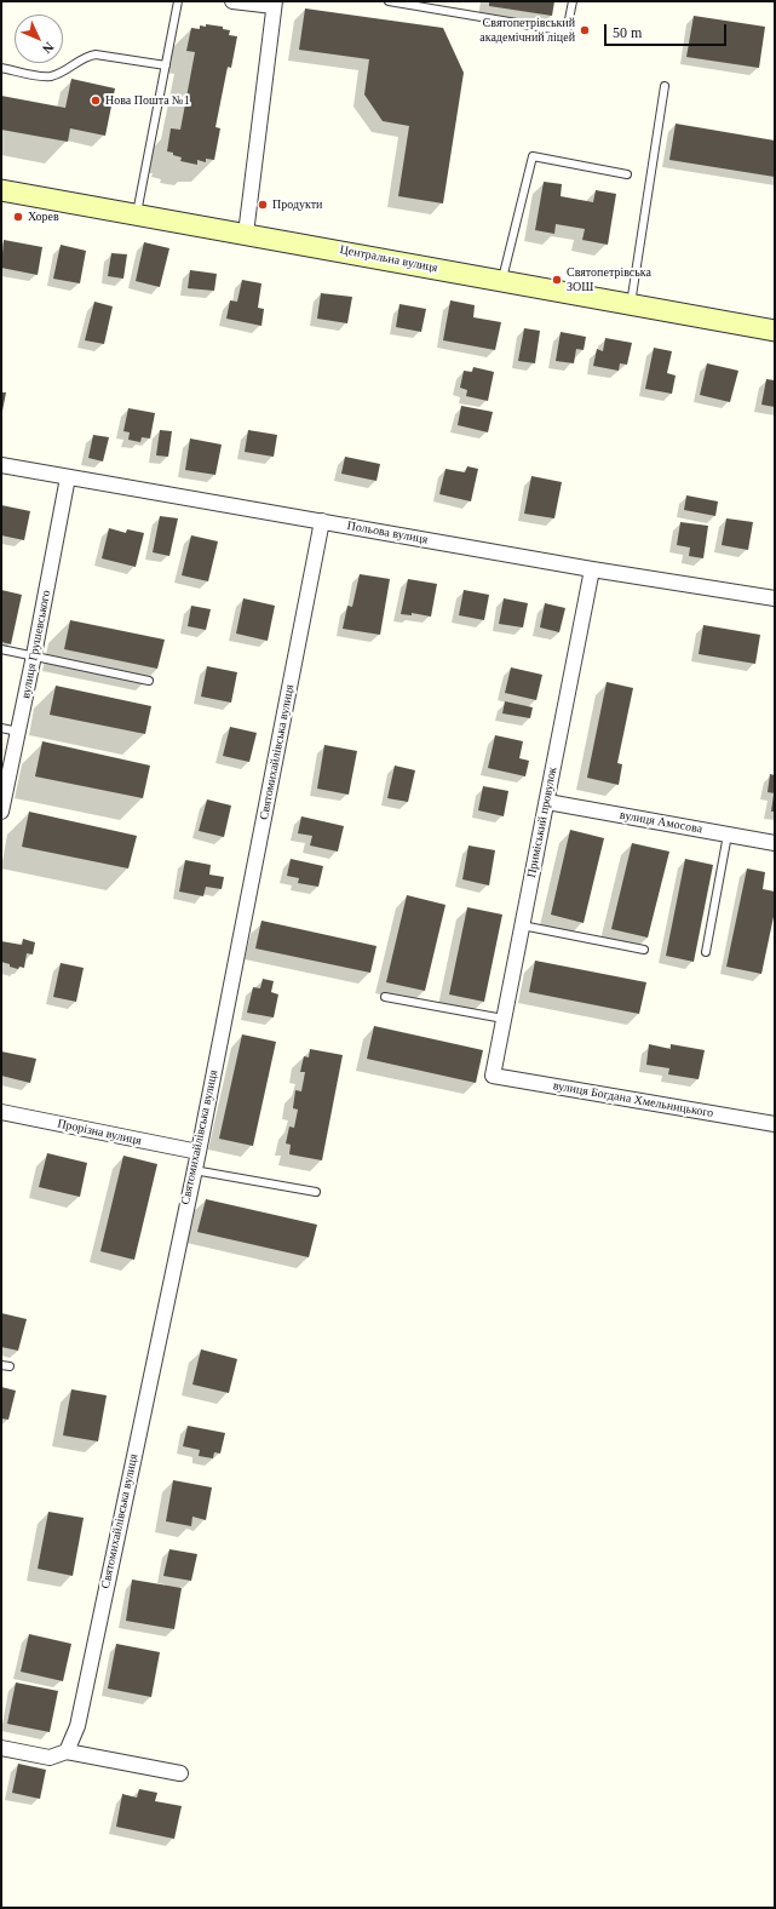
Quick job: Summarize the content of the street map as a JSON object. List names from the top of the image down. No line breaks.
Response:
{"streets":{"main road":["Центральна вулиця"],"street":["Польова вулиця","вулиця Грушевського","Святомихайлівська вулиця","Приміський провулок","вулиця Амосова","вулиця Богдана Хмельницького","Прорізна вулиця"]},"crossings":[["Польова вулиця","вулиця Грушевського"],["Польова вулиця","Святомихайлівська вулиця"],["Польова вулиця","Приміський провулок"],["Святомихайлівська вулиця","Прорізна вулиця"],["Приміський провулок","вулиця Амосова"],["Приміський провулок","вулиця Богдана Хмельницького"]],"places":["Святопетрівський академічний ліцей","Нова Пошта №1","Продукти","Хорев","Святопетрівська ЗОШ"],"scale_bar":"50 m","north":"bottom right"}
